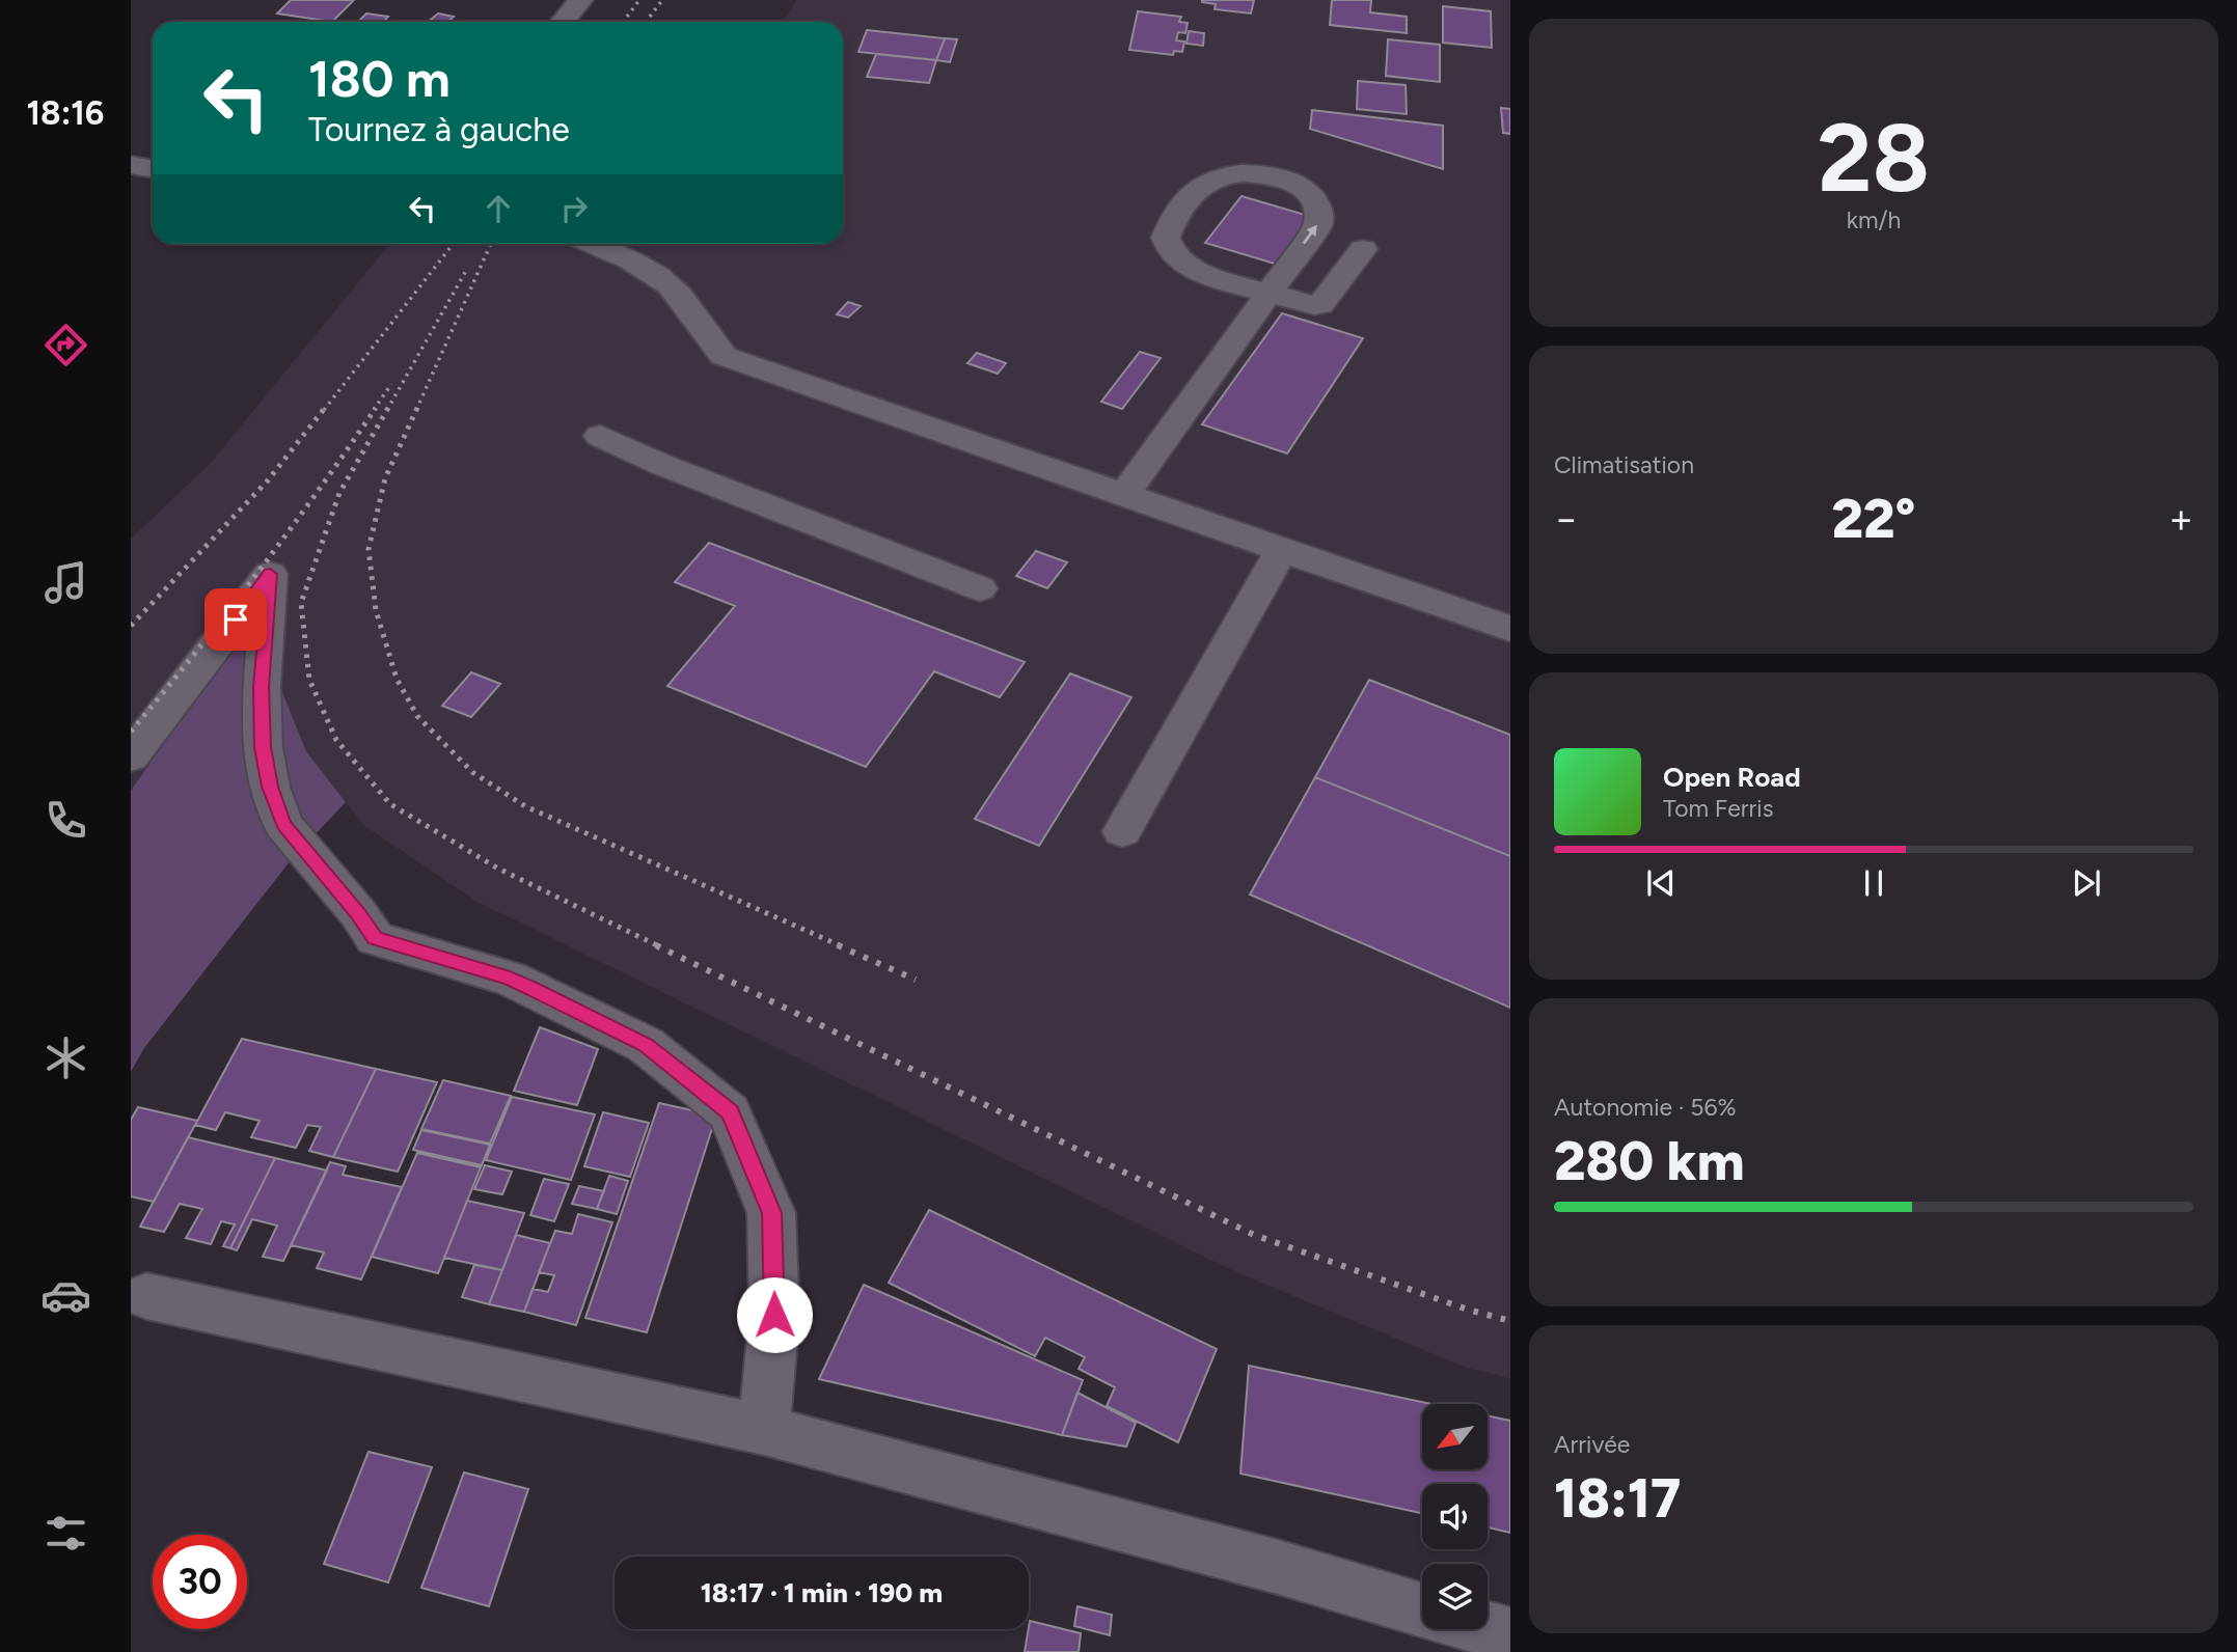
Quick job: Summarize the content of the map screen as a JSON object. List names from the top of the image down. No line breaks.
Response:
{"north":"bottom left","page":{"tabs":"18:16","tile":[["28","km/h"],"Climatisation",["Autonomie · 56%","280 km"],["Arrivée","18:17"]],"turn":["180 m","Tournez à gauche"],"heat":["−","22°","+"],"song":["Open Road","Tom Ferris"],"limit":"30","trip":"18:17 · 1 min · 190 m"}}
